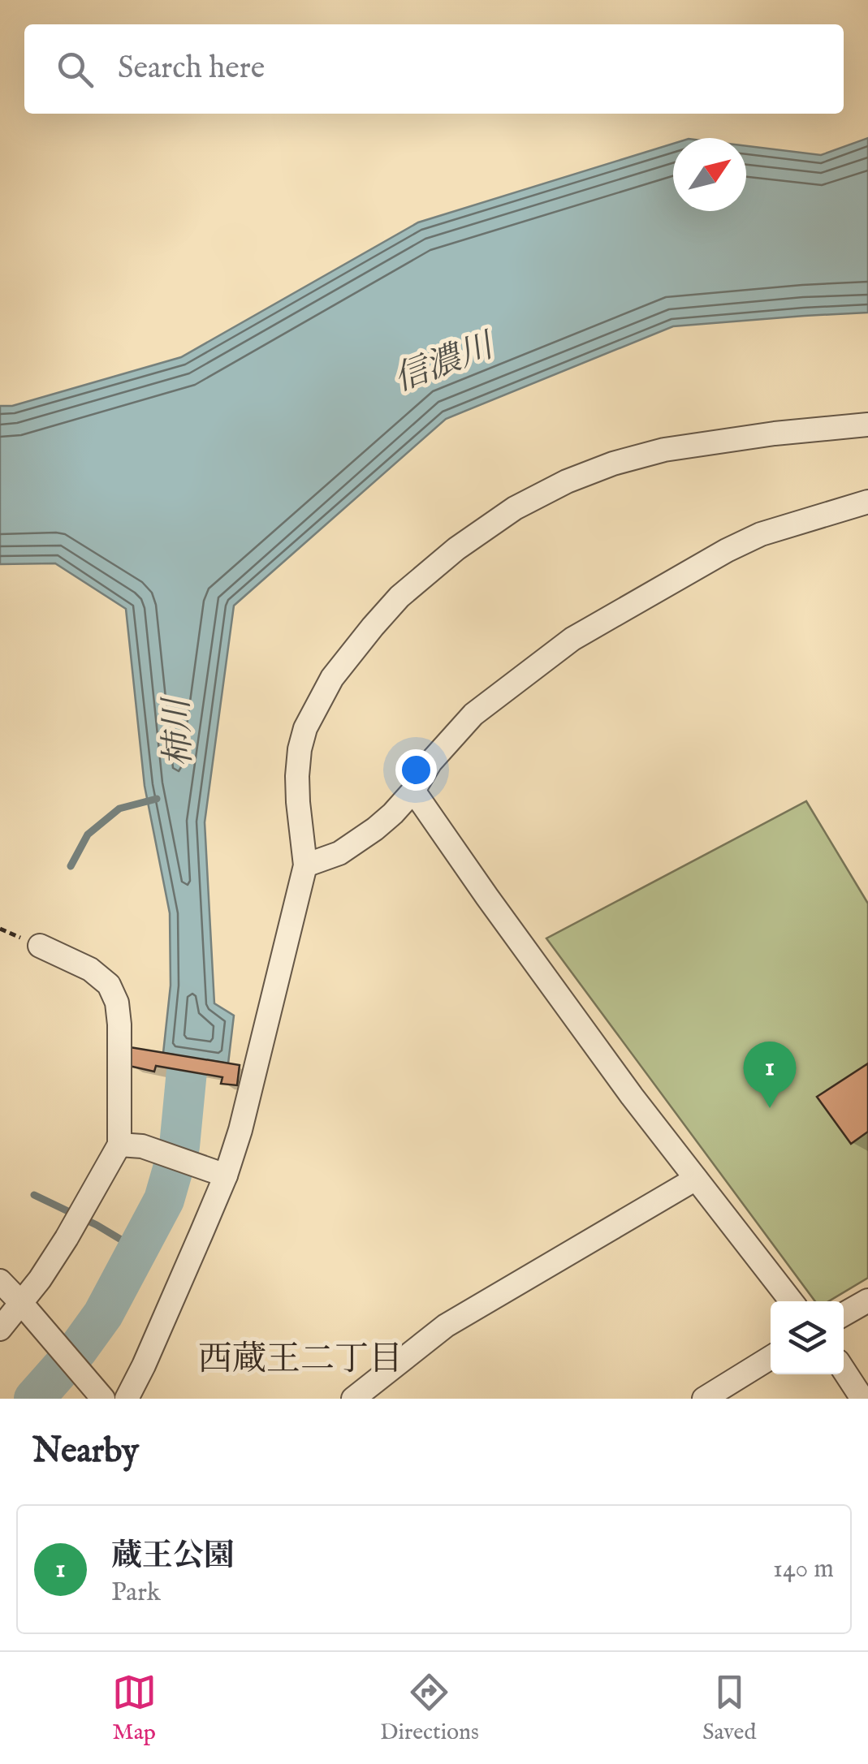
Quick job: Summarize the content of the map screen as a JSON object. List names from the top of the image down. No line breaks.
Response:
{"districts":["西蔵王二丁目"],"water":["信濃川","柿川"],"north":"top right","page":{"search":"Search here","pins":"1","heading":"Nearby","list":[{"mark":"1","name":"蔵王公園","note":"Park","value":"140 m"}],"nav":["Map","Directions","Saved"]}}
